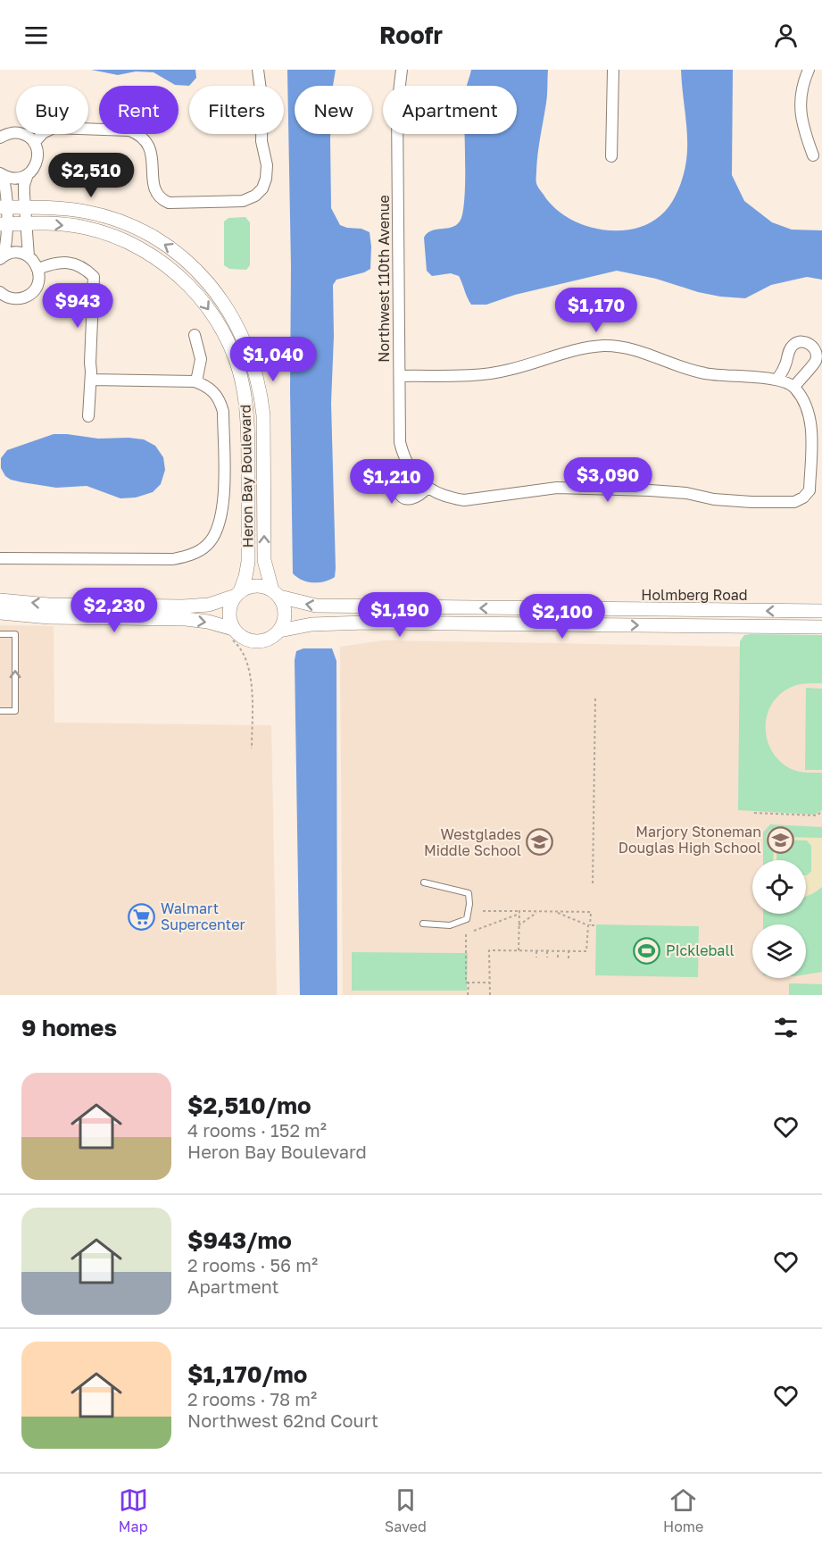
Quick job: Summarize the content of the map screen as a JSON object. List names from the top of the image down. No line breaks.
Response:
{"streets":{"street":["Northwest 110th Avenue","Heron Bay Boulevard","Holmberg Road"]},"crossings":[["Heron Bay Boulevard","Holmberg Road"]],"places":{"school or university":["Marjory Stoneman Douglas High School","Westglades Middle School"],"supermarket":["Walmart Supercenter"],"sports":["PIckleball"]},"page":{"header":"Roofr","chip":["Buy","Rent","Filters","New","Apartment"],"price":["$2,510","$943","$1,170","$1,040","$3,090","$1,210","$2,230","$1,190","$2,100"],"heading":"9 homes","list":[{"name":"$2,510/mo","note":"4 rooms · 152 m² · Heron Bay Boulevard"},{"name":"$943/mo","note":"2 rooms · 56 m² · Apartment"},{"name":"$1,170/mo","note":"2 rooms · 78 m² · Northwest 62nd Court"}],"tabs":["Map","Saved","Home"]}}
